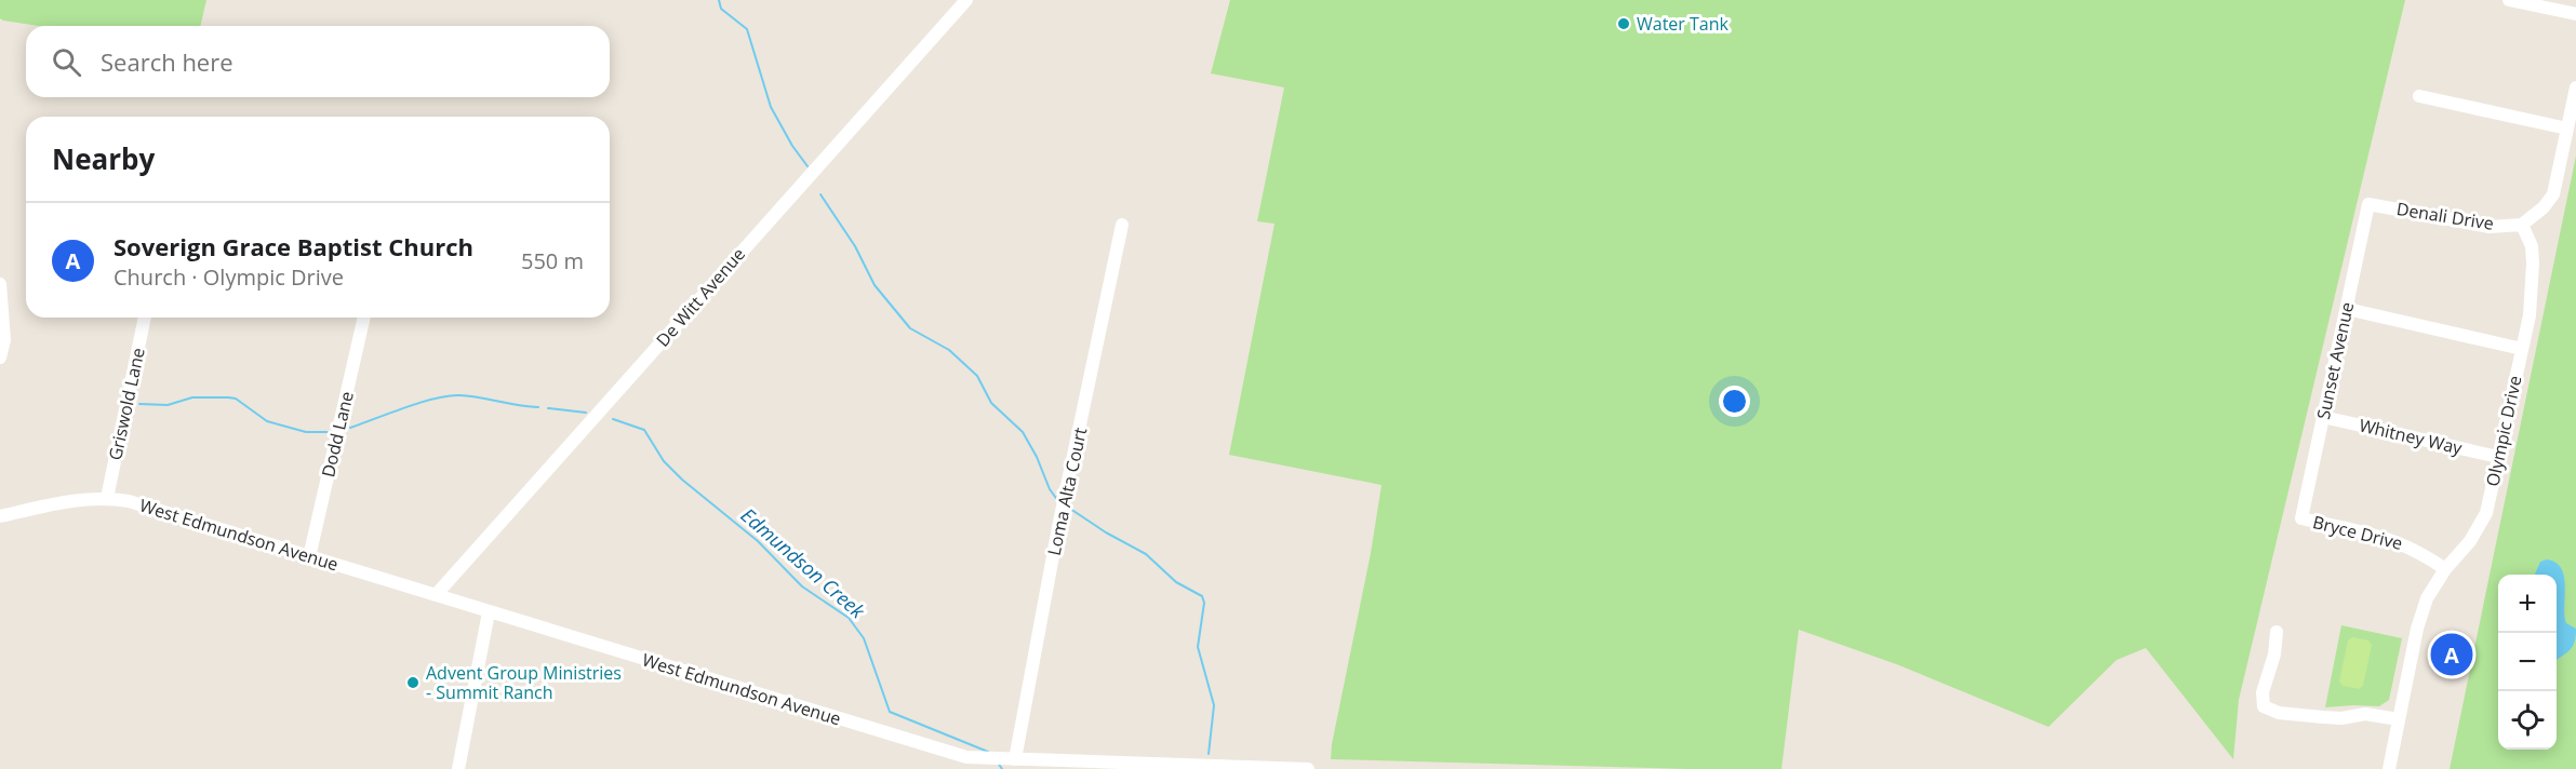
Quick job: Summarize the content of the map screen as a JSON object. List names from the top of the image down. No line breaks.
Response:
{"streets":{"street":["Denali Drive","De Witt Avenue","Sunset Avenue","Griswold Lane","Olympic Drive","Dodd Lane","Whitney Way","Loma Alta Court","Bryce Drive","West Edmundson Avenue"]},"crossings":[["Denali Drive","Sunset Avenue"],["Denali Drive","Olympic Drive"],["De Witt Avenue","West Edmundson Avenue"],["Sunset Avenue","Whitney Way"],["Sunset Avenue","Bryce Drive"],["Griswold Lane","West Edmundson Avenue"],["Olympic Drive","Whitney Way"],["Olympic Drive","Bryce Drive"],["Dodd Lane","West Edmundson Avenue"],["Loma Alta Court","West Edmundson Avenue"]],"water":["Edmundson Creek"],"places":["Water Tank","Advent Group Ministries - Summit Ranch"],"page":{"search":"Search here","heading":"Nearby","list":[{"mark":"A","name":"Soverign Grace Baptist Church","note":"Church · Olympic Drive","value":"550 m"}],"map_buttons":["+","−"],"pins":"A"}}
